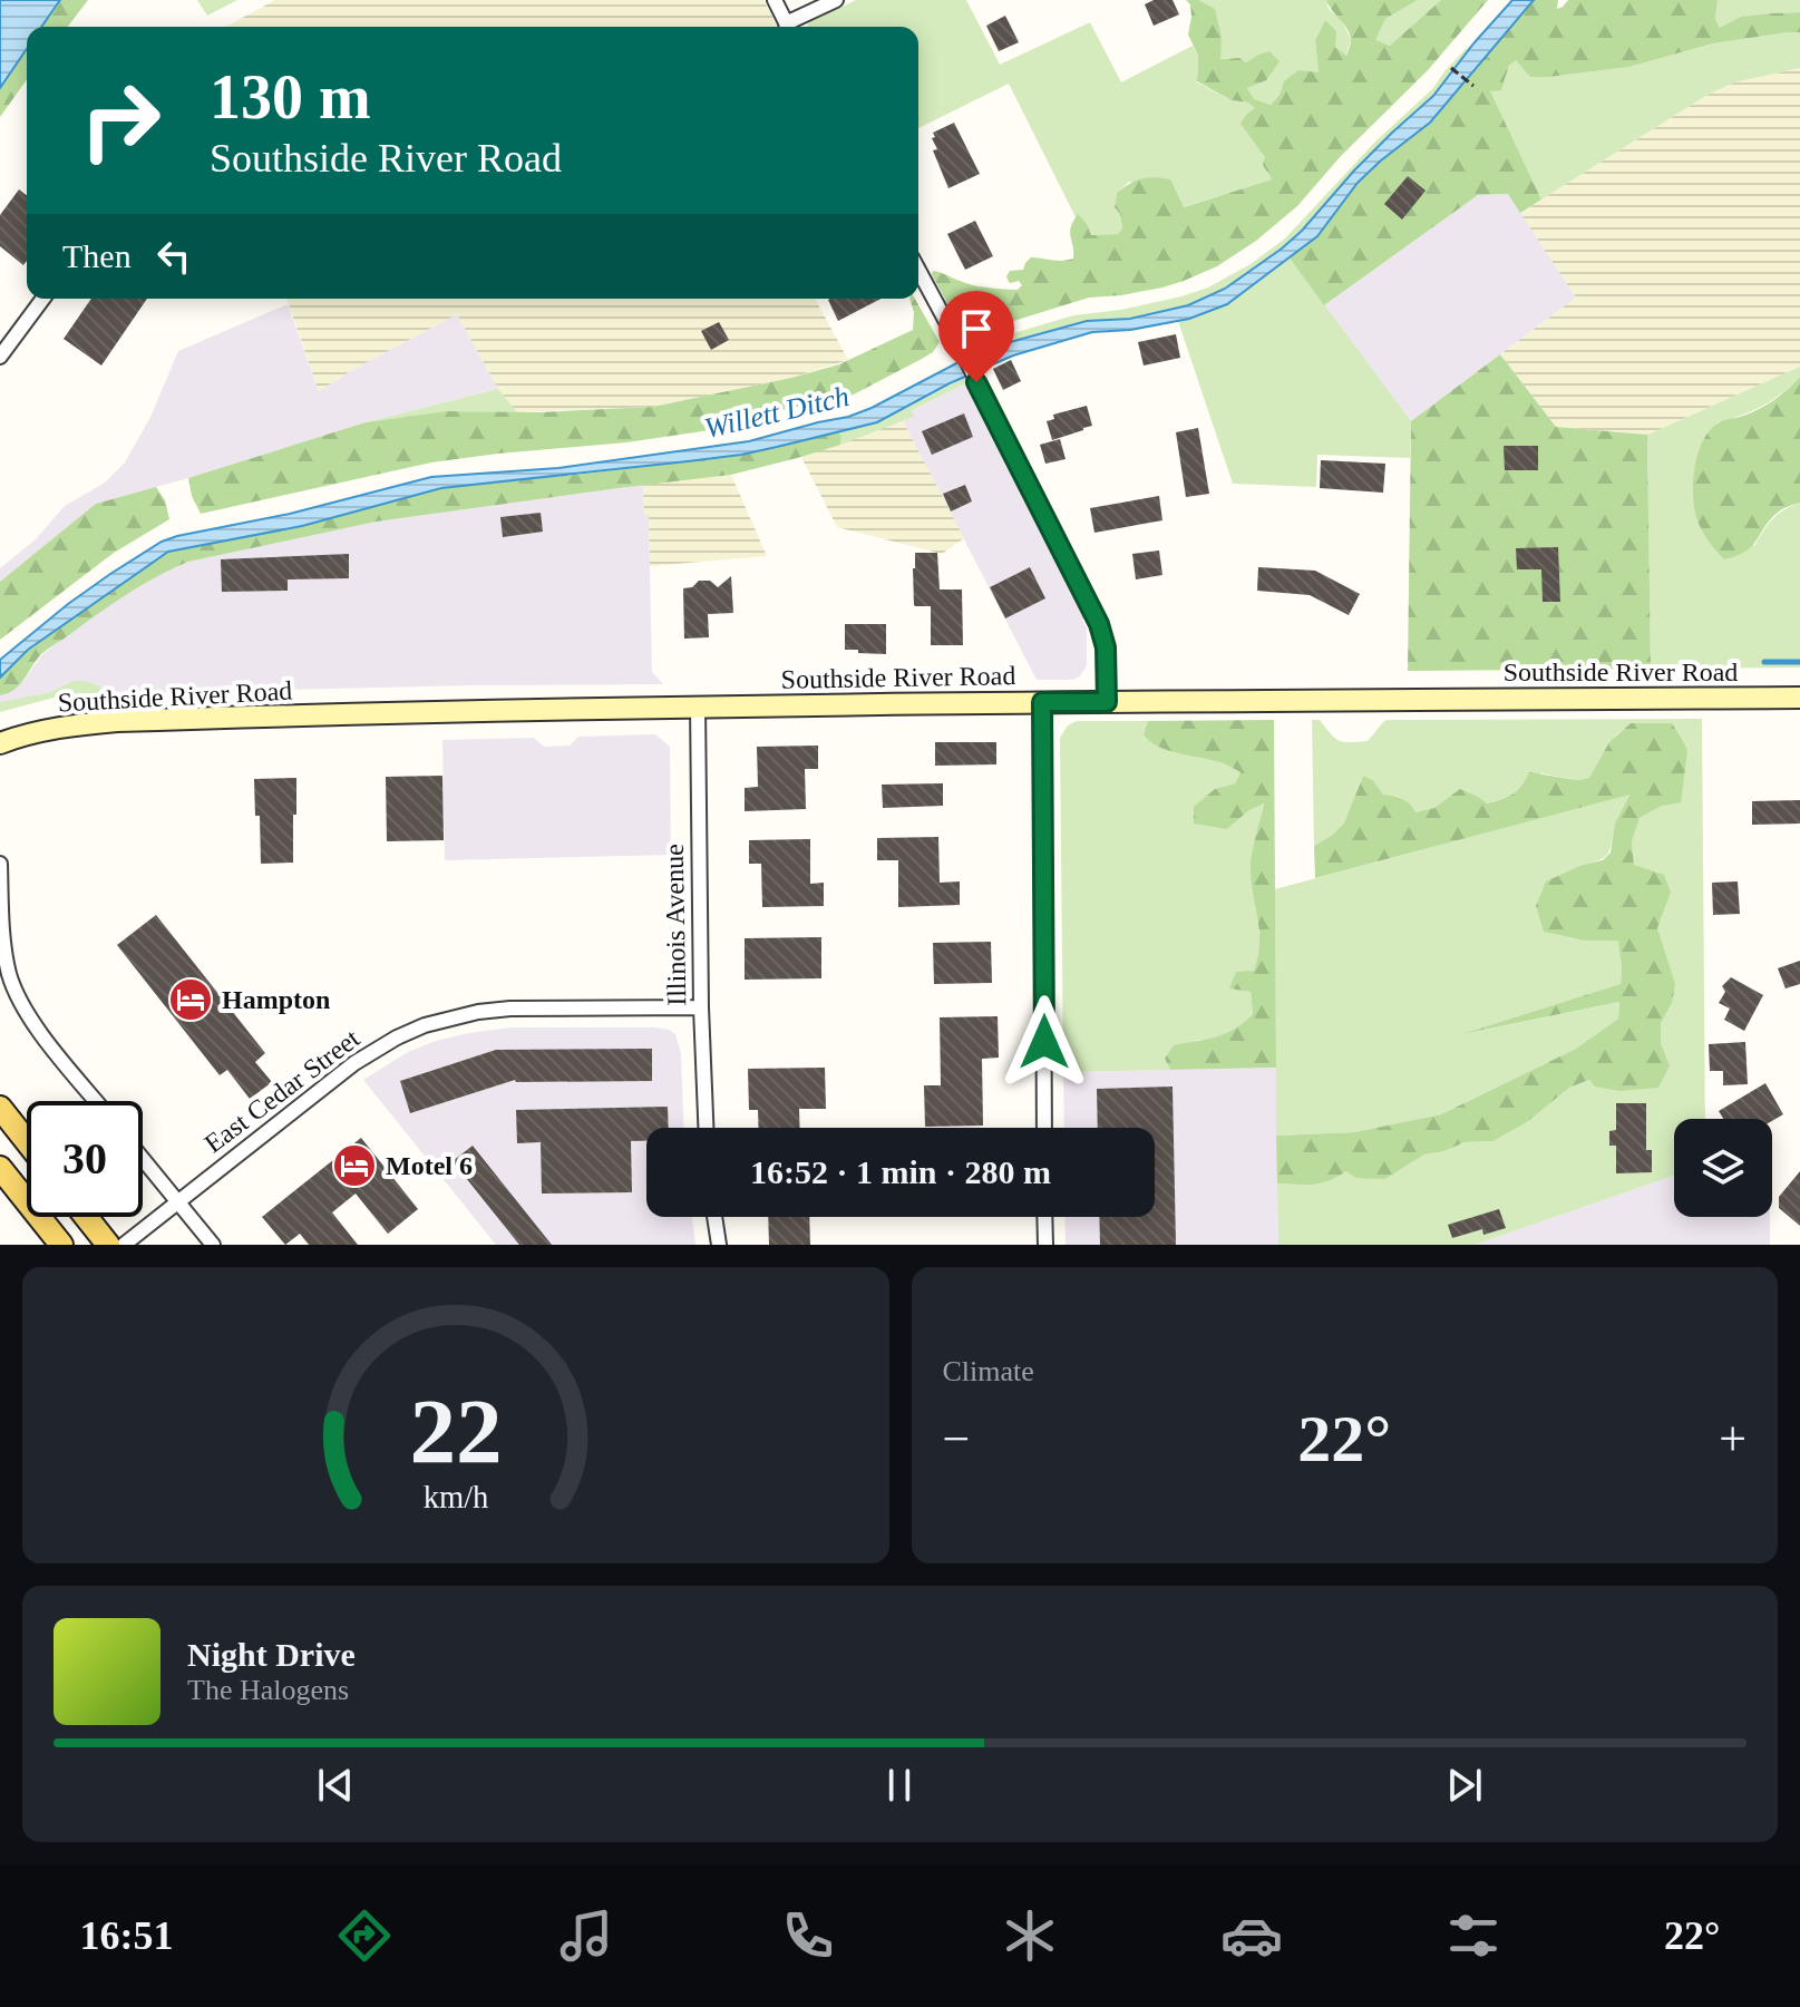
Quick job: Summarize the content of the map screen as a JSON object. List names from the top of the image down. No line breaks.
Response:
{"streets":{"main road":["Southside River Road"],"street":["Illinois Avenue","East Cedar Street"]},"crossings":[["Southside River Road","Illinois Avenue"],["Illinois Avenue","East Cedar Street"]],"water":["Willett Ditch"],"places":{"hotel":["Hampton","Motel 6"]},"page":{"turn":["130 m","Southside River Road"],"then":"Then","limit":"30","trip":"16:52 · 1 min · 280 m","tile":"Climate","heat":["−","22°","+"],"song":["Night Drive","The Halogens"],"tabs":["16:51","22°"],"gauge":["22","km/h"]}}
